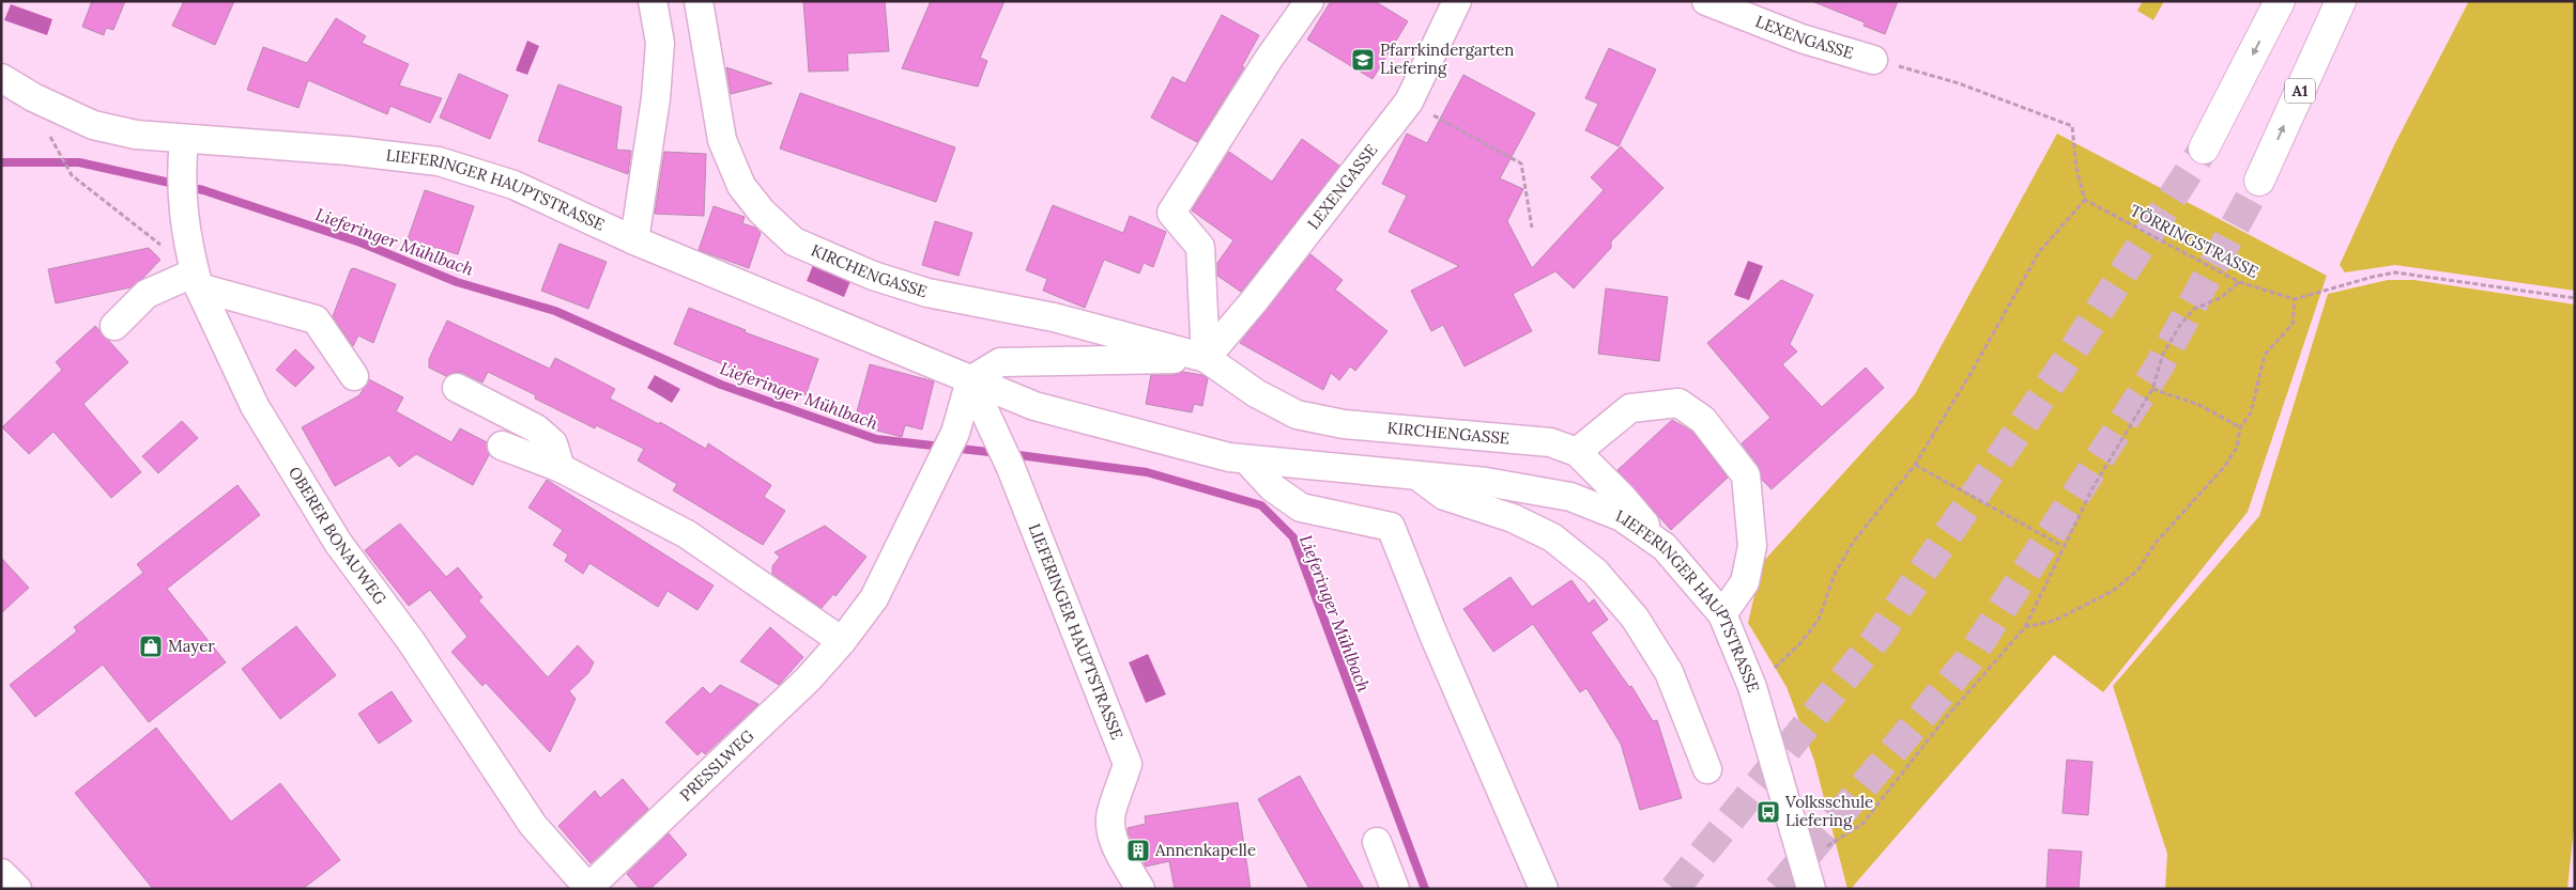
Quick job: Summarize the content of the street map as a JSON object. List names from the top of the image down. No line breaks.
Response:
{"streets":{"highway":["A1"],"street":["LEXENGASSE","LIEFERINGER HAUPTSTRASSE","KIRCHENGASSE","OBERER BONAUWEG","PRESSLWEG"],"path":["TÖRRINGSTRASSE"]},"crossings":[["LEXENGASSE","KIRCHENGASSE"],["LIEFERINGER HAUPTSTRASSE","KIRCHENGASSE"],["LIEFERINGER HAUPTSTRASSE","OBERER BONAUWEG"],["LIEFERINGER HAUPTSTRASSE","PRESSLWEG"],["OBERER BONAUWEG","PRESSLWEG"]],"water":["Lieferinger Mühlbach"],"places":{"school or university":["Pfarrkindergarten Liefering"],"shop":["Mayer"],"bus stop":["Volksschule Liefering"],"building":["Annenkapelle"]}}
